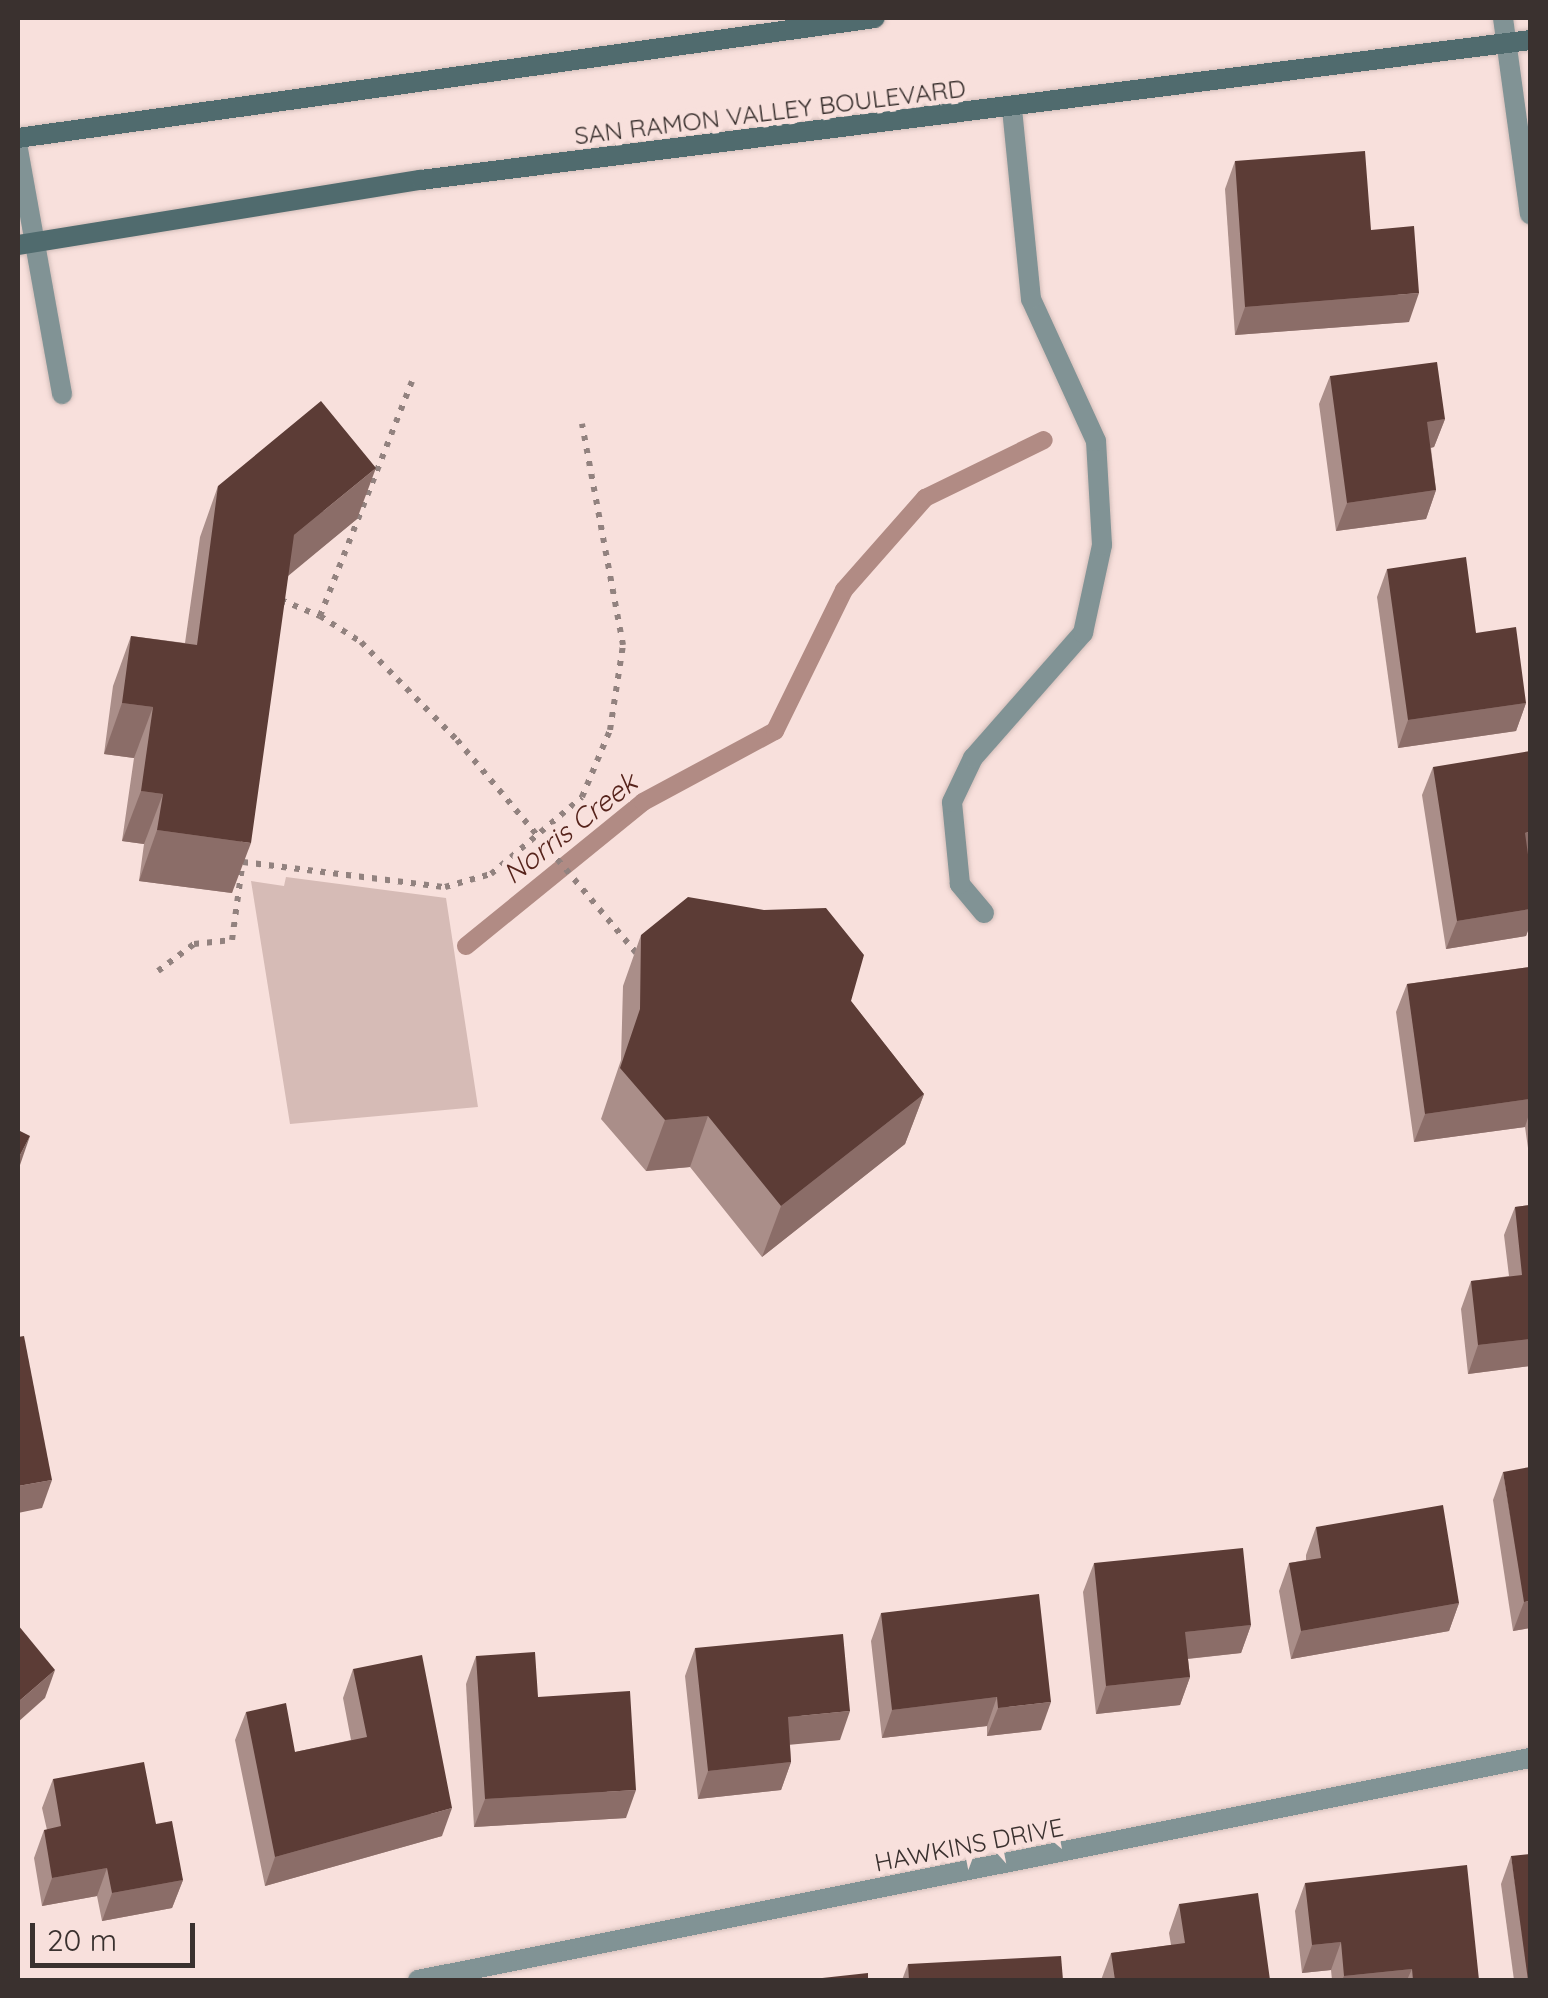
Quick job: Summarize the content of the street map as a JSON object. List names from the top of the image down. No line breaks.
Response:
{"streets":{"main road":["SAN RAMON VALLEY BOULEVARD"],"street":["HAWKINS DRIVE"]},"water":["Norris Creek"],"scale_bar":"20 m"}
